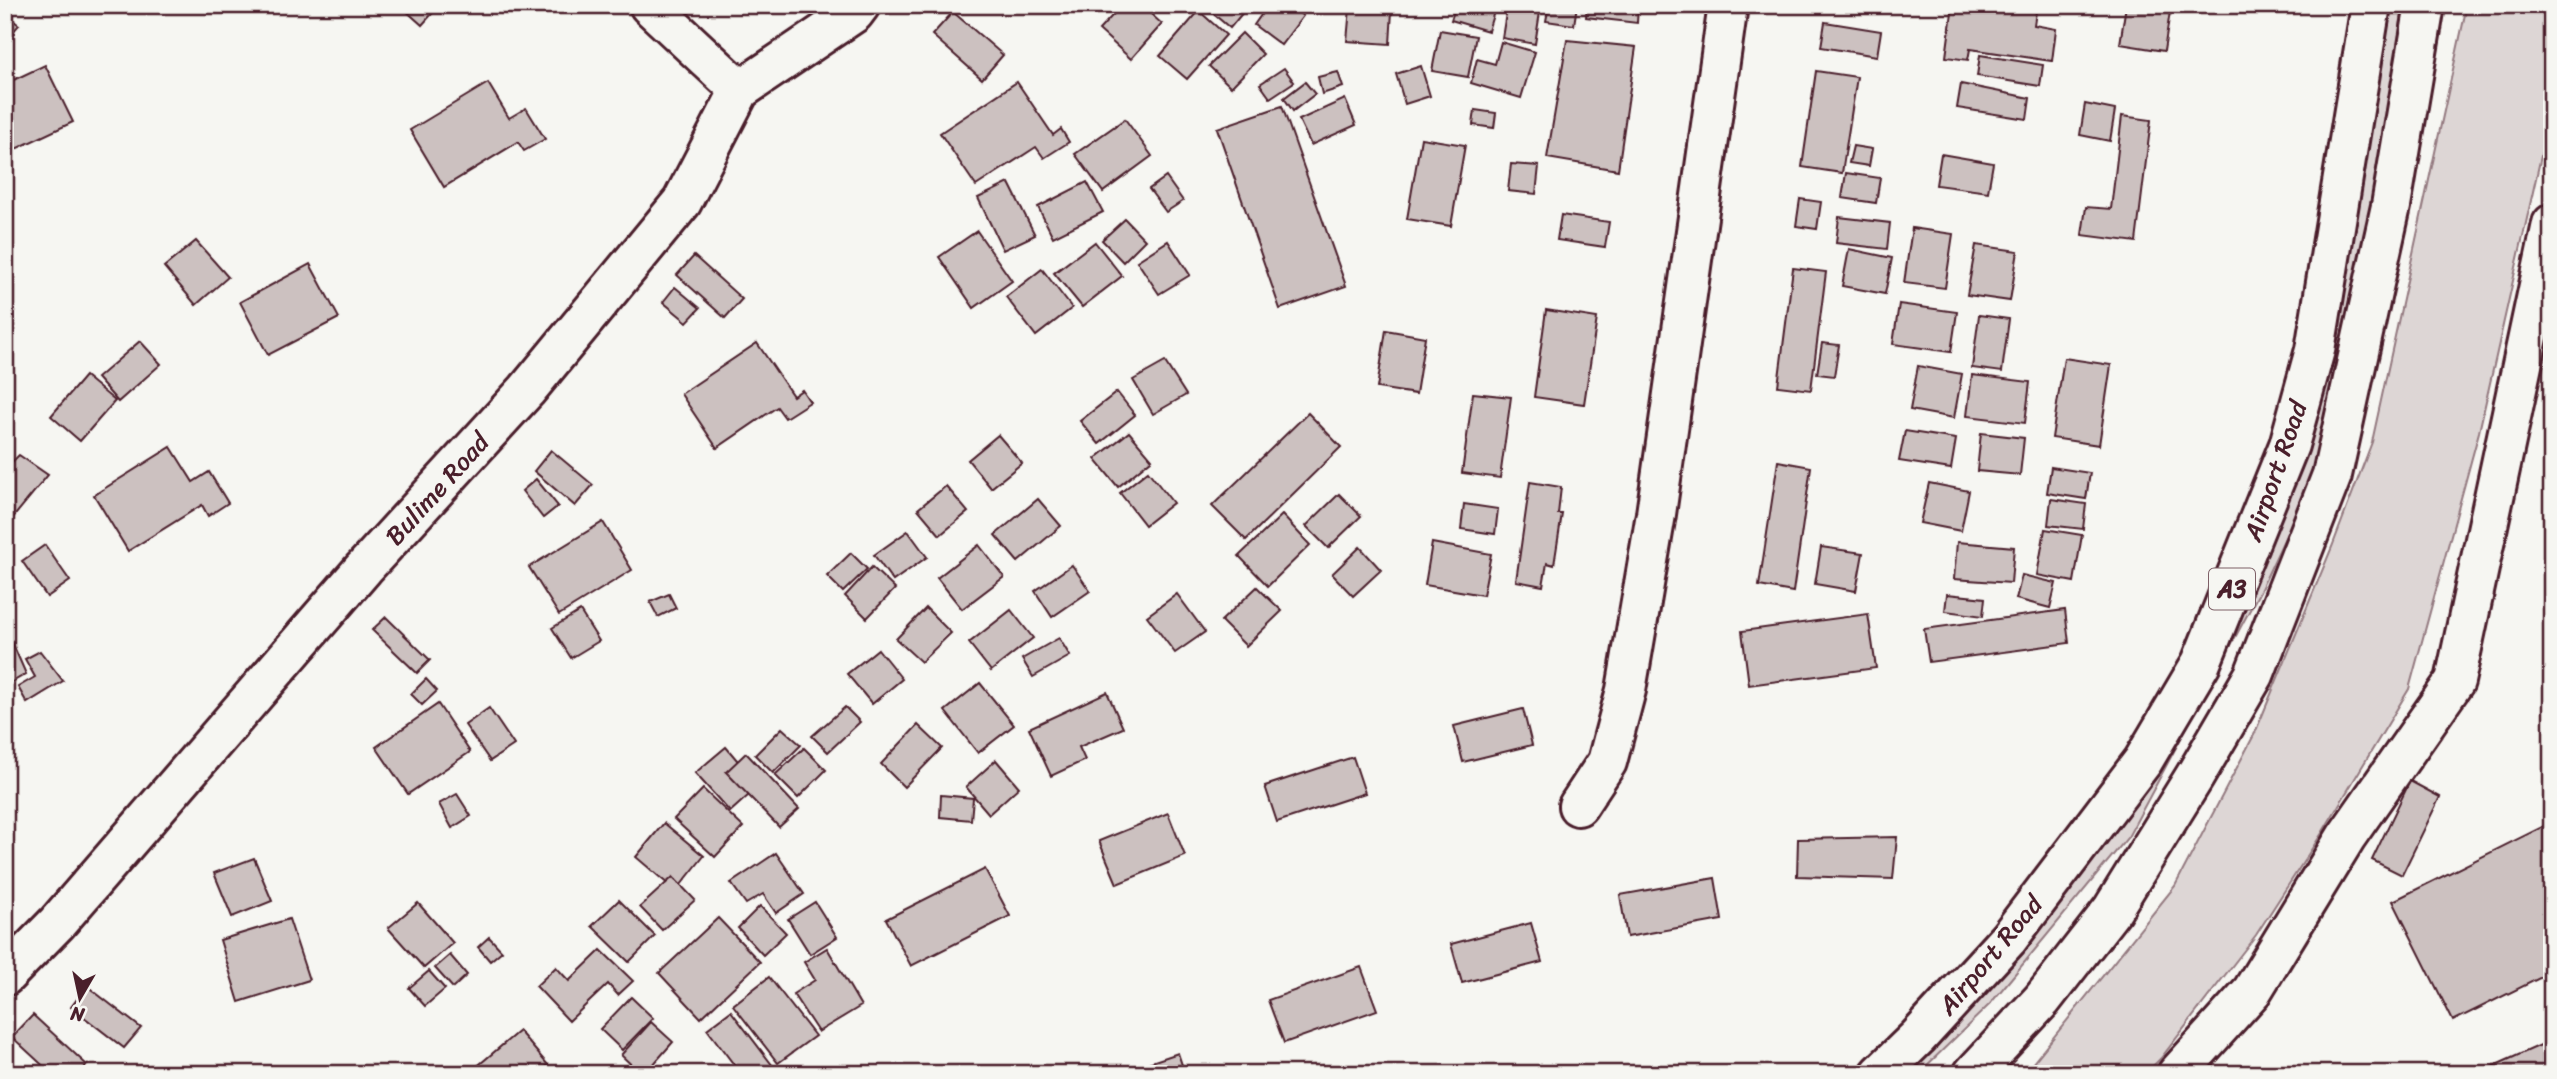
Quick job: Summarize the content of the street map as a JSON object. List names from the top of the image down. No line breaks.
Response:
{"streets":{"main road":["Airport Road","Bulime Road","A3"]},"north":"bottom"}
